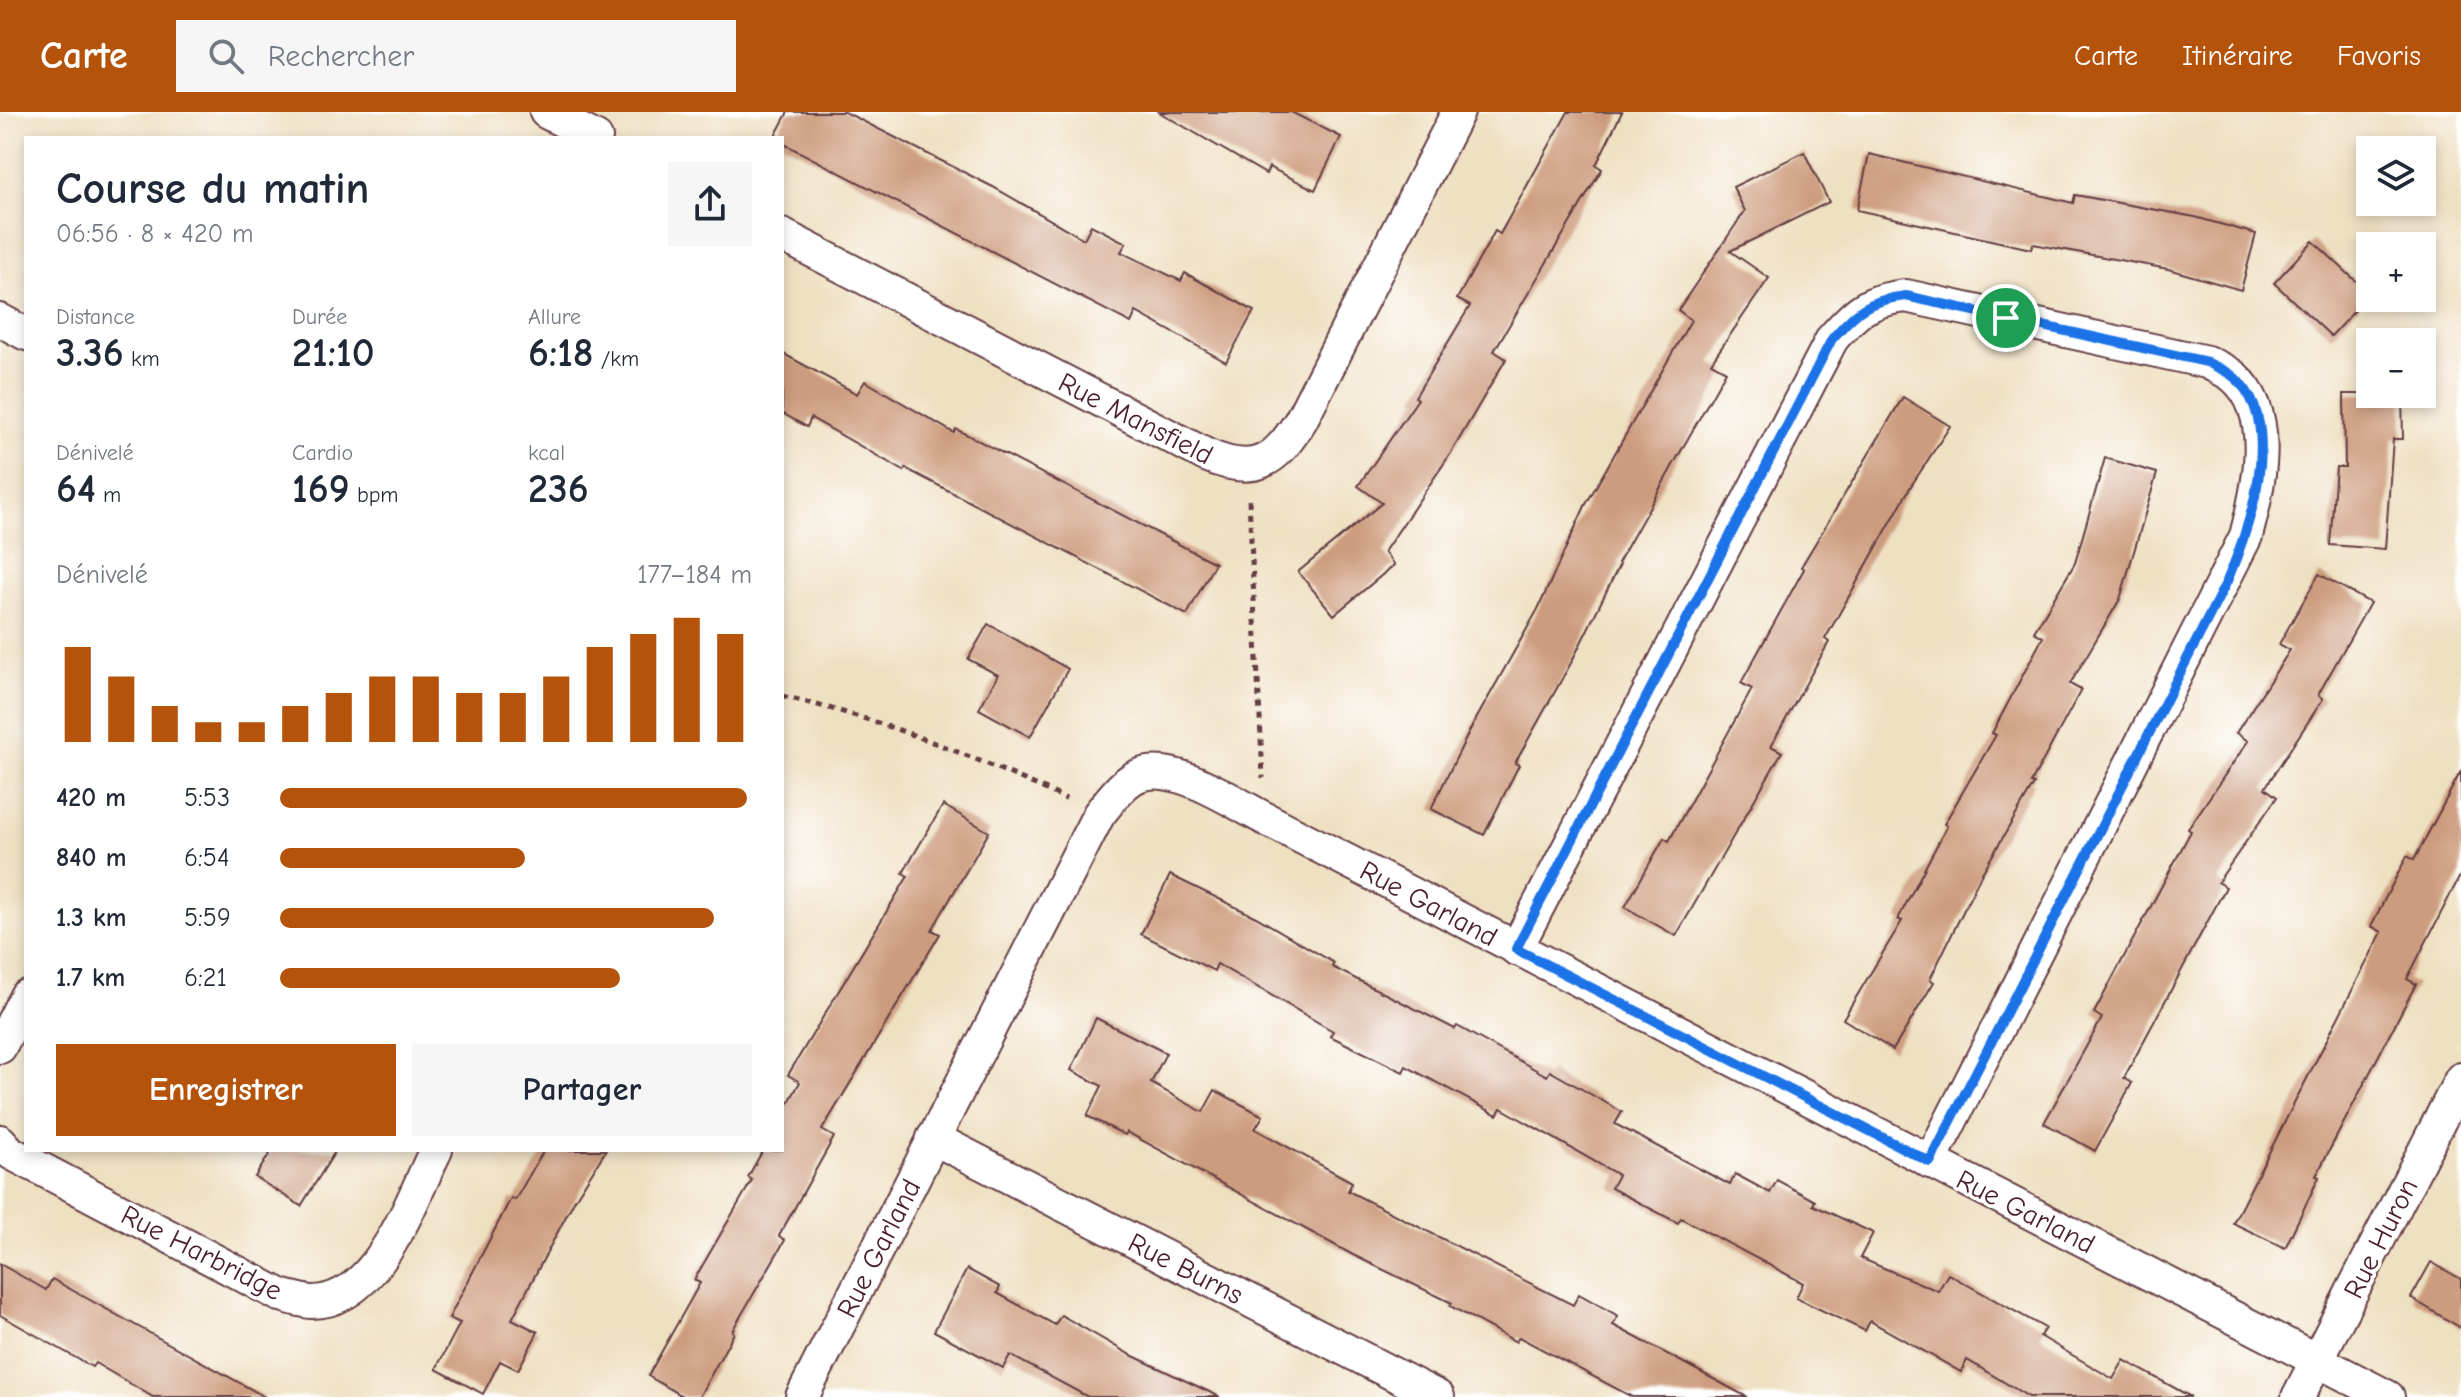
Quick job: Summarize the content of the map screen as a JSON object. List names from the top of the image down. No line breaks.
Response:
{"streets":{"street":["Rue Mansfield","Rue Garland","Rue Huron","Rue Harbridge","Rue Burns"]},"crossings":[["Rue Garland","Rue Huron"],["Rue Garland","Rue Burns"]],"page":{"header":"Carte","search":"Rechercher","nav":["Carte","Itinéraire","Favoris"],"map_buttons":["+","−"],"heading":["Course du matin","06:56 · 8 × 420 m"],"stats":[["Distance","3.36 km"],["Durée","21:10"],["Allure","6:18 /km"],["Dénivelé","64 m"],["Cardio","169 bpm"],["kcal","236"]],"chart":["Dénivelé","177–184 m"],"list":[{"name":"420 m","note":"5:53"},{"name":"840 m","note":"6:54"},{"name":"1.3 km","note":"5:59"},{"name":"1.7 km","note":"6:21"}],"buttons":["Enregistrer","Partager"]}}
